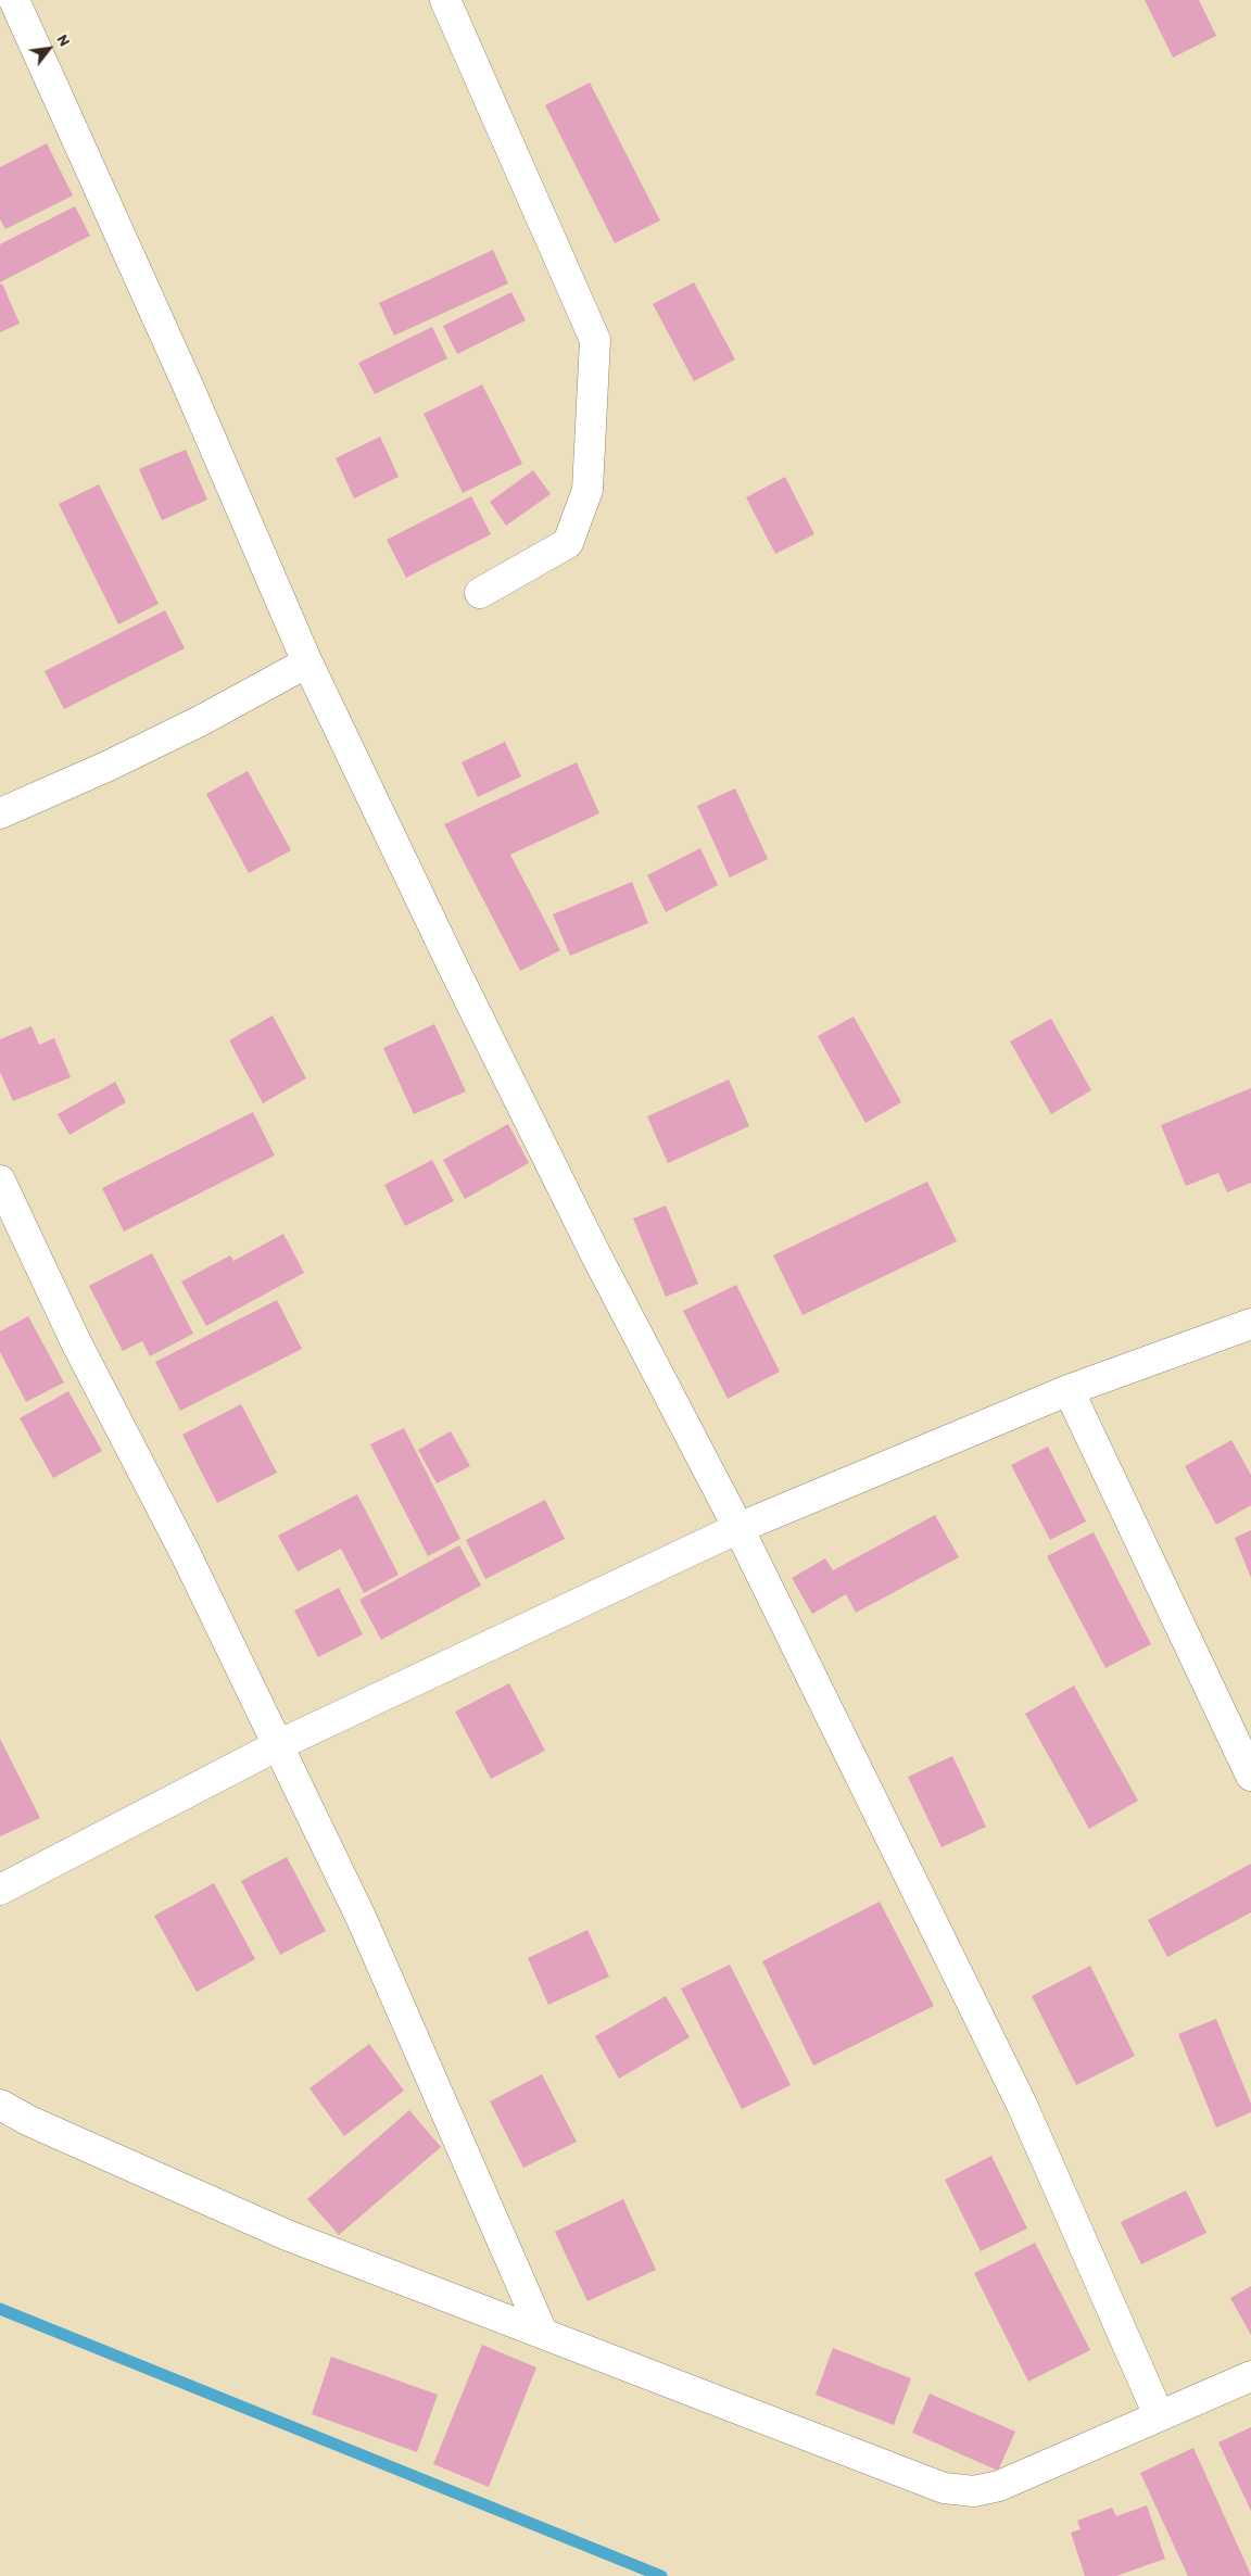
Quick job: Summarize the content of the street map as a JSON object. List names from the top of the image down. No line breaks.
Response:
{"north":"top right"}
